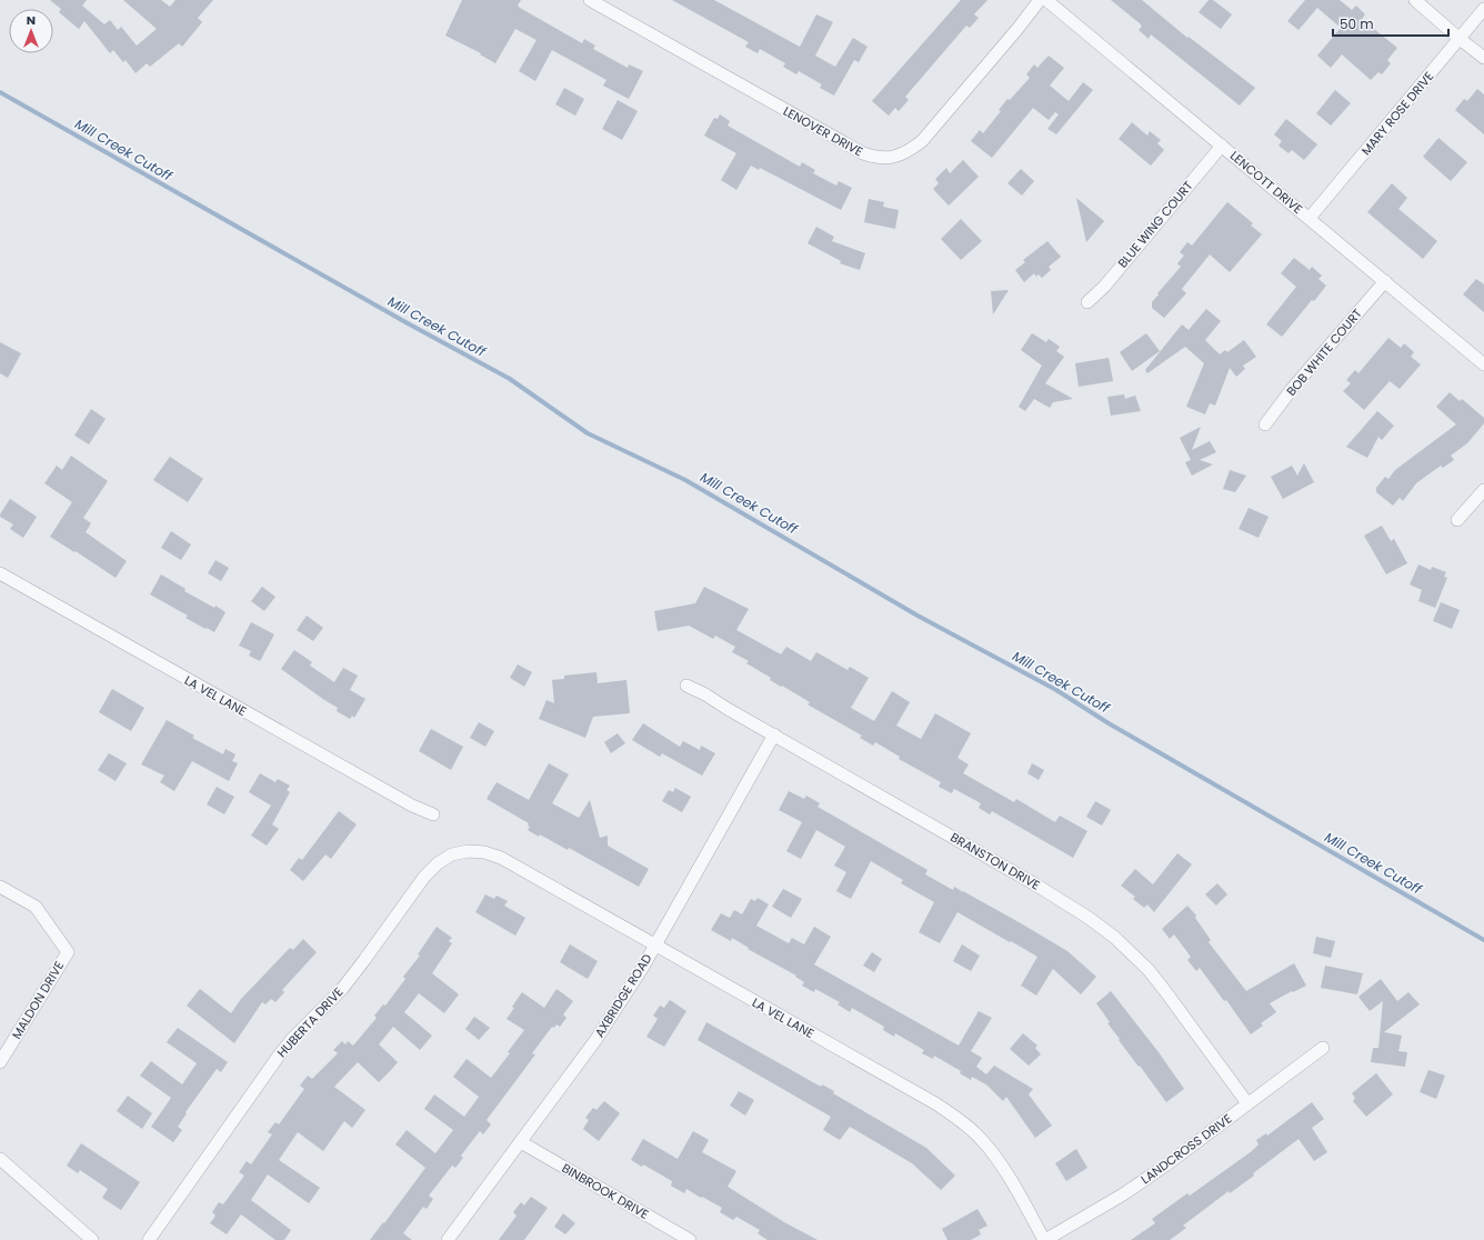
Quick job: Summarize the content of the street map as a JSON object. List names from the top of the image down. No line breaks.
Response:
{"streets":{"street":["MARY ROSE DRIVE","LENOVER DRIVE","LENCOTT DRIVE","BLUE WING COURT","BOB WHITE COURT","LA VEL LANE","BRANSTON DRIVE","AXBRIDGE ROAD","MALDON DRIVE","HUBERTA DRIVE","LANDCROSS DRIVE","BINBROOK DRIVE"]},"crossings":[["MARY ROSE DRIVE","LENCOTT DRIVE"],["LENCOTT DRIVE","BLUE WING COURT"],["LENCOTT DRIVE","BOB WHITE COURT"],["LA VEL LANE","AXBRIDGE ROAD"],["LA VEL LANE","HUBERTA DRIVE"],["LA VEL LANE","LANDCROSS DRIVE"],["BRANSTON DRIVE","AXBRIDGE ROAD"],["BRANSTON DRIVE","LANDCROSS DRIVE"],["AXBRIDGE ROAD","BINBROOK DRIVE"]],"water":["Mill Creek Cutoff"],"scale_bar":"50 m","north":"top"}
